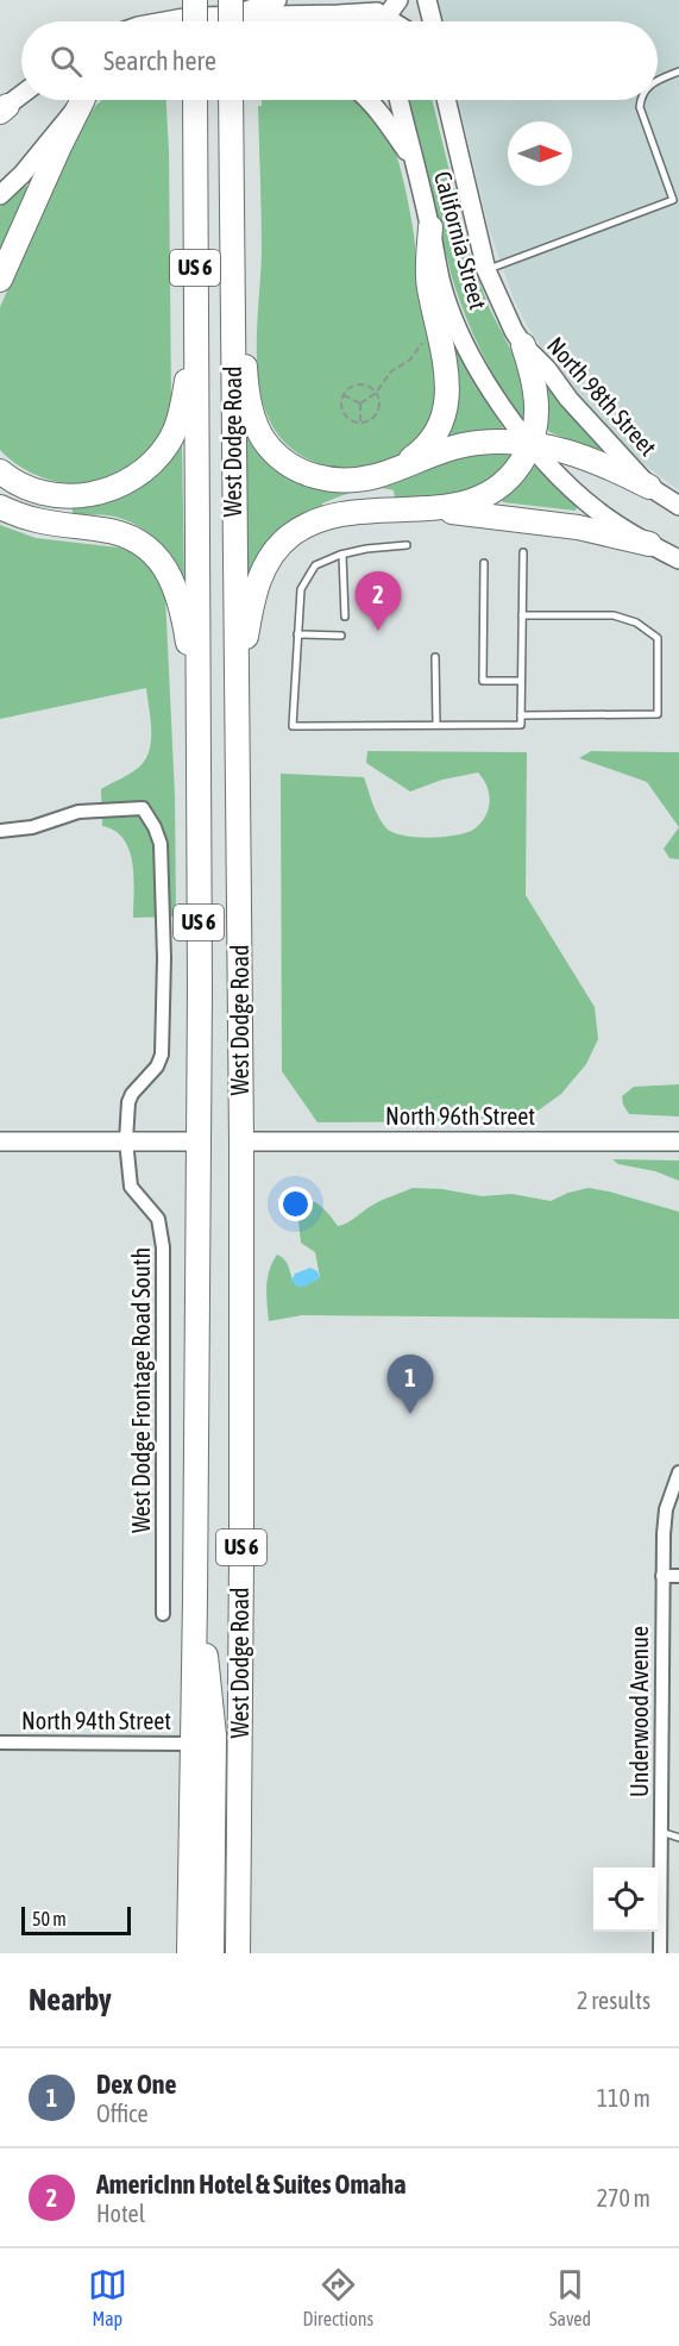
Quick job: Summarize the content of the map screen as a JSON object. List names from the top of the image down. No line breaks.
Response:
{"streets":{"highway":["US 6","West Dodge Road"],"street":["California Street","North 98th Street","North 96th Street","West Dodge Frontage Road South","Underwood Avenue","North 94th Street"]},"crossings":[["California Street","North 98th Street"],["West Dodge Road","North 96th Street"],["West Dodge Road","North 94th Street"]],"scale_bar":"50 m","north":"right","page":{"search":"Search here","pins":["2","1"],"scale":"50 m","heading":["Nearby","2 results"],"list":[{"mark":"1","name":"Dex One","note":"Office","value":"110 m"},{"mark":"2","name":"AmericInn Hotel & Suites Omaha","note":"Hotel","value":"270 m"}],"nav":["Map","Directions","Saved"]}}
